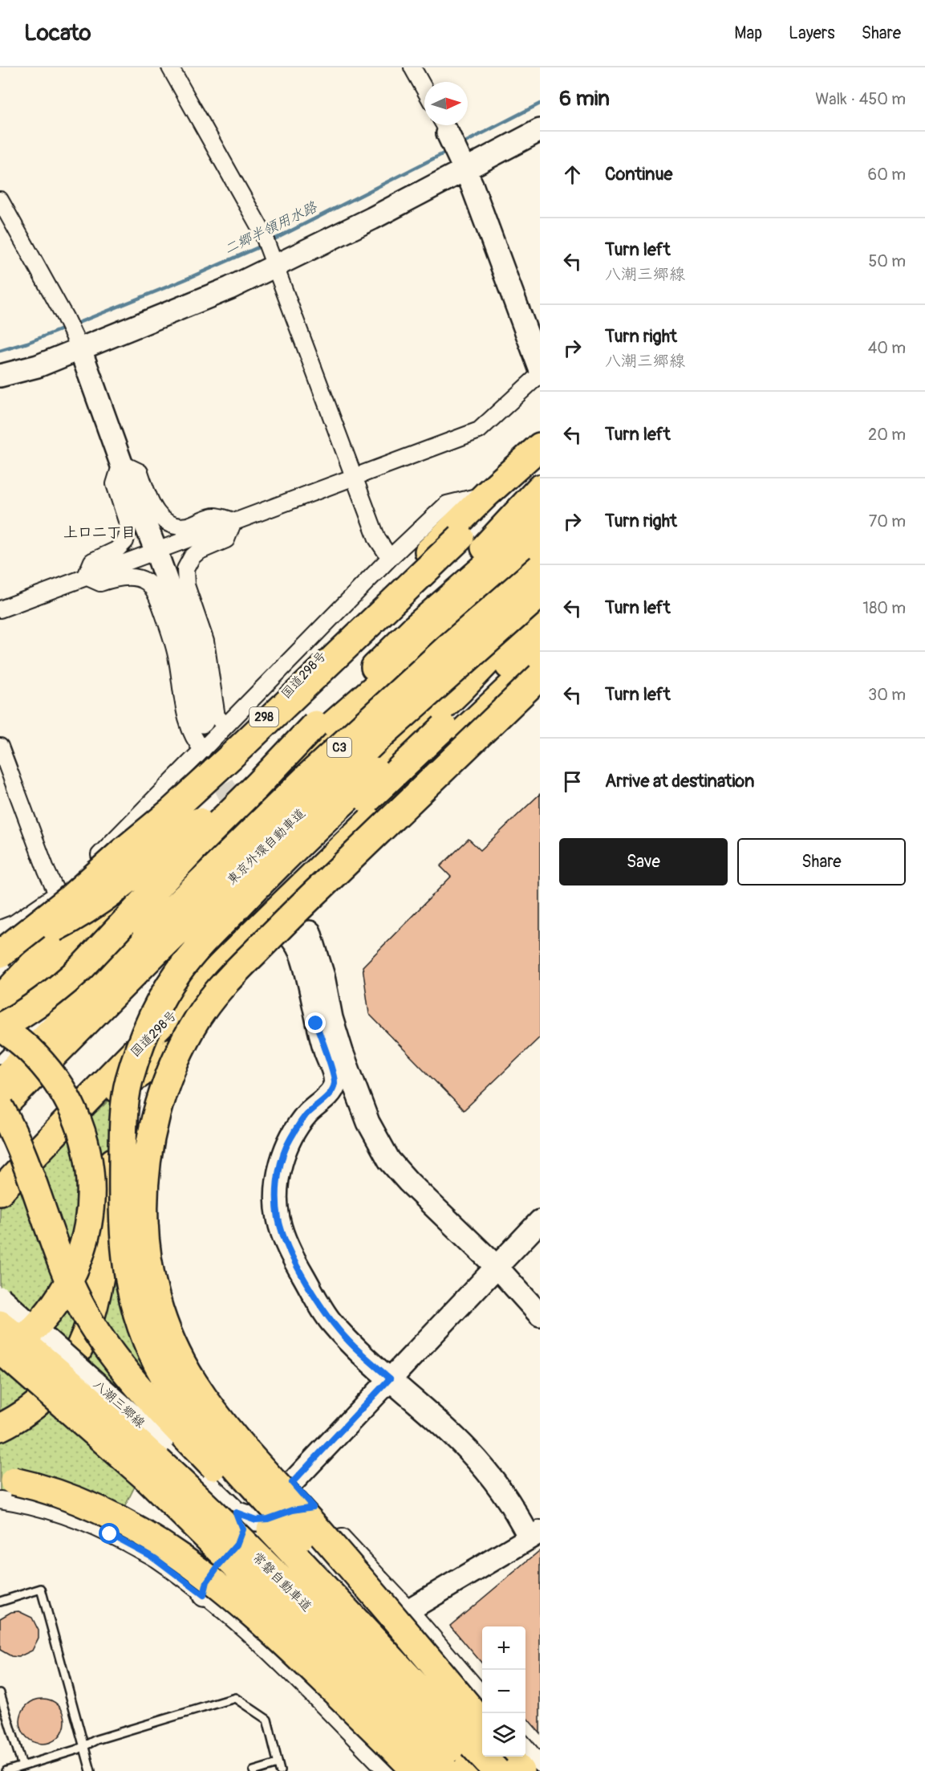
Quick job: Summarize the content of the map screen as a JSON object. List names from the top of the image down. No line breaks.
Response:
{"streets":{"highway":["国道298号","298","C3","東京外環自動車道","常磐自動車道"],"street":["八潮三郷線"]},"districts":["上口二丁目"],"water":["二郷半領用水路"],"north":"right","page":{"header":"Locato","nav":["Map","Layers","Share"],"heading":["6 min","Walk · 450 m"],"list":[["Continue","60 m"],["Turn left","八潮三郷線","50 m"],["Turn right","八潮三郷線","40 m"],["Turn left","20 m"],["Turn right","70 m"],["Turn left","180 m"],["Turn left","30 m"],"Arrive at destination"],"buttons":["Save","Share"],"map_buttons":["+","−"]}}
